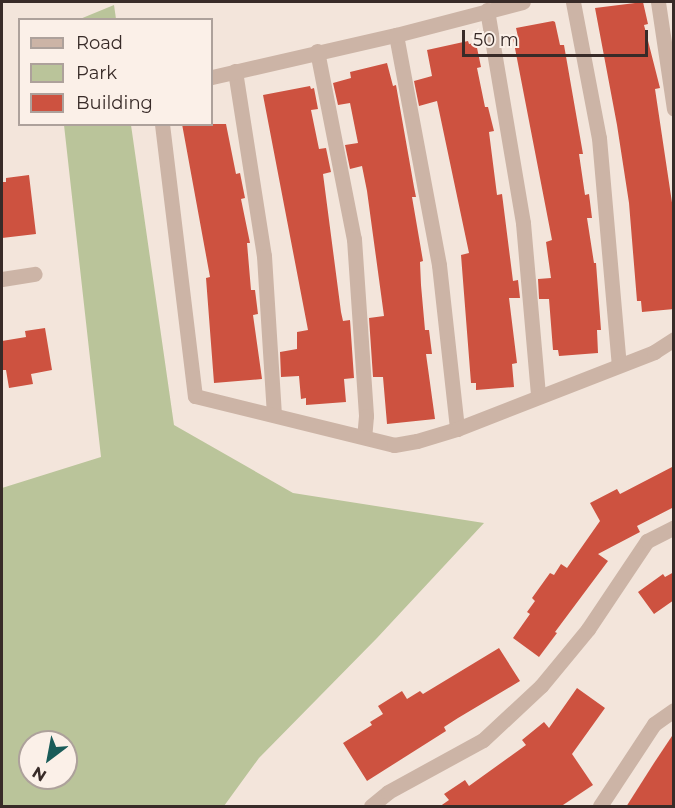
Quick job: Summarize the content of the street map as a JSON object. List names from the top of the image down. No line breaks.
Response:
{"legend":["Road","Park","Building"],"scale_bar":"50 m","north":"bottom left"}
